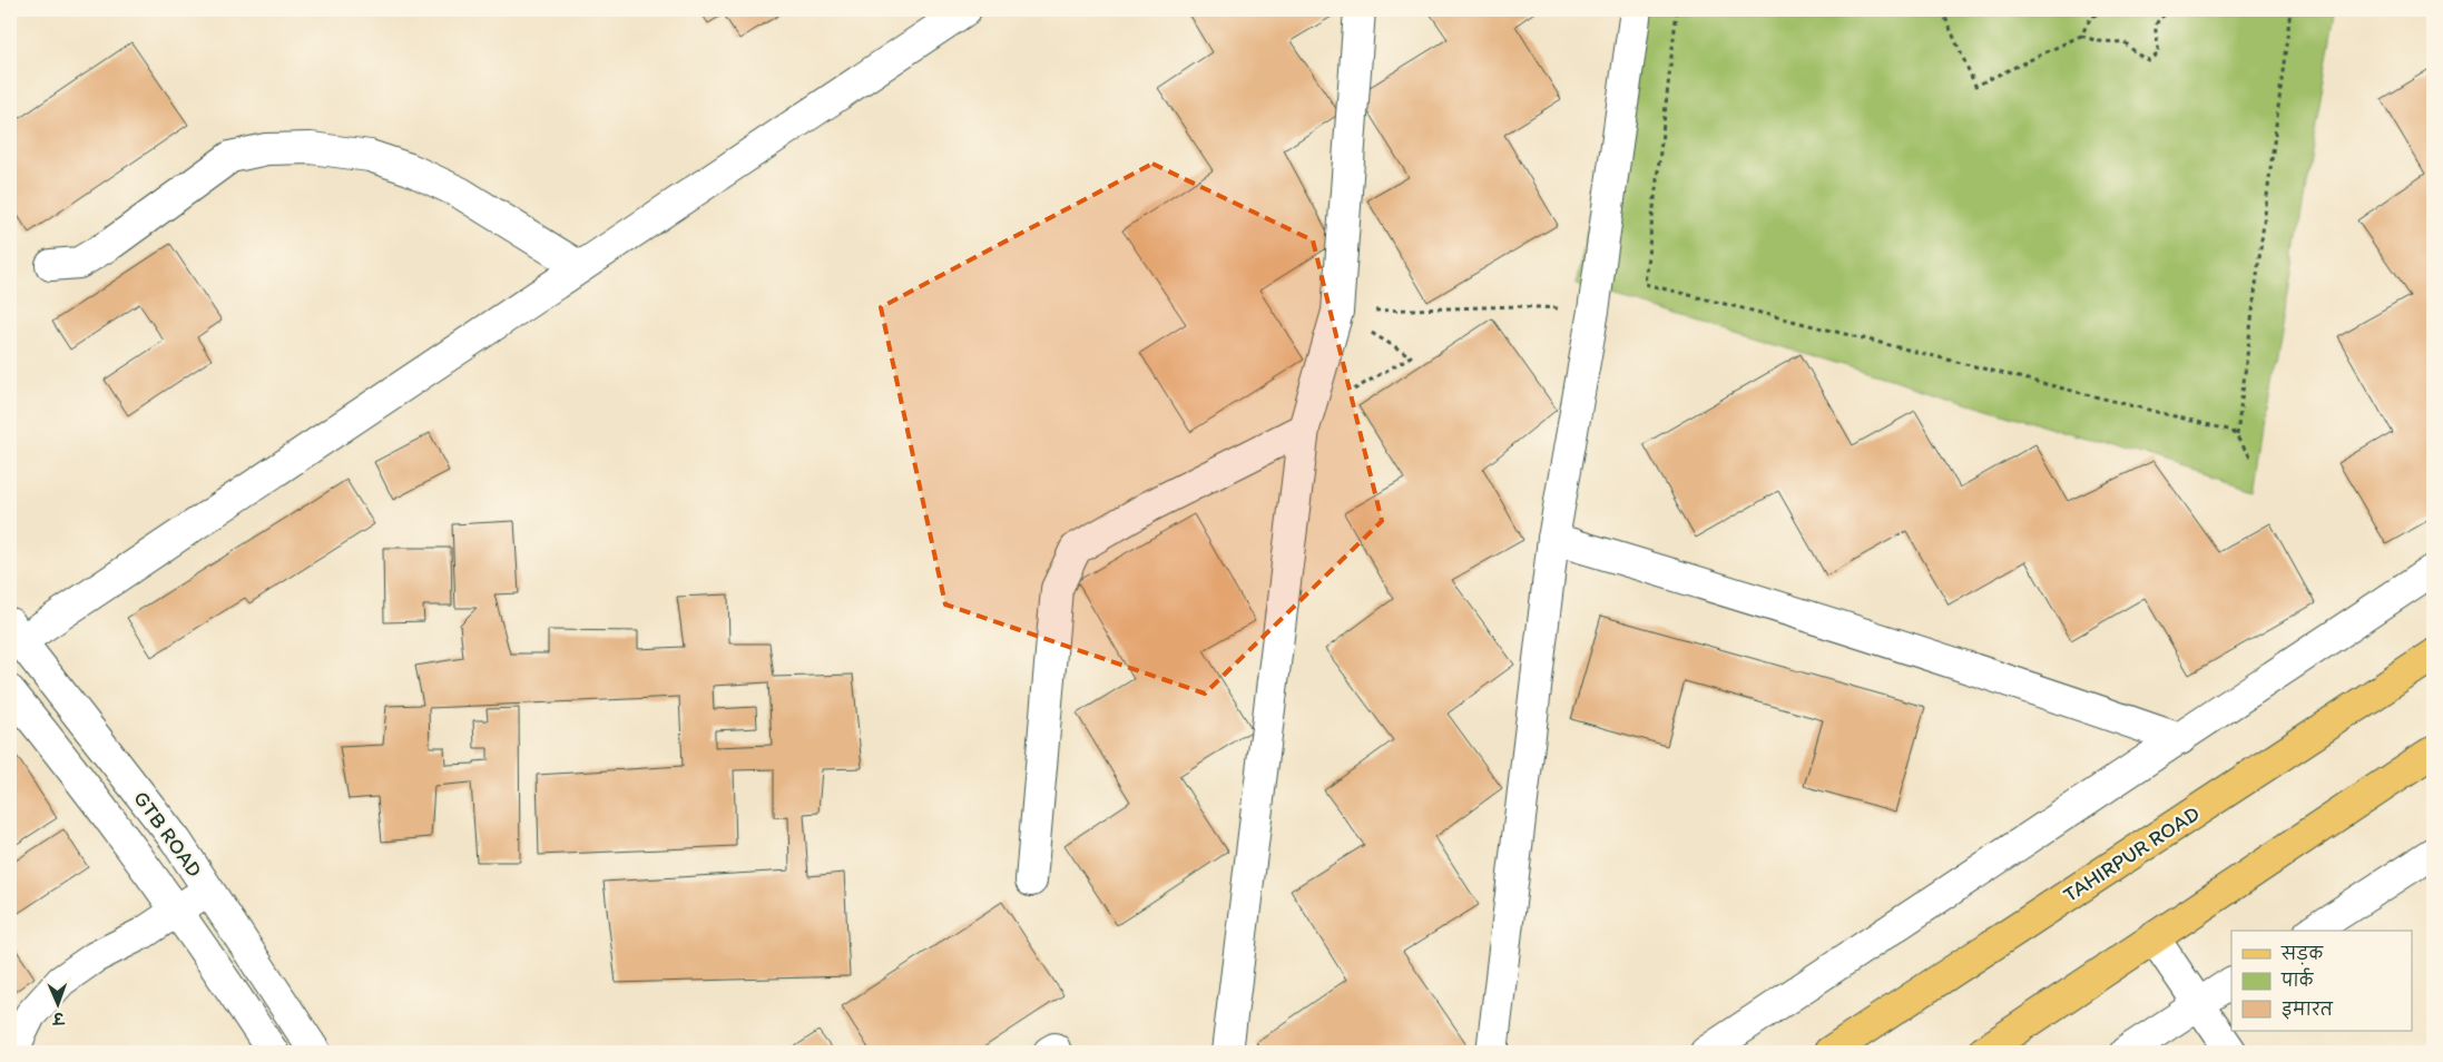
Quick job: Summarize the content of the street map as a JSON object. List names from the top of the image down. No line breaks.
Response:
{"streets":{"main road":["TAHIRPUR ROAD"],"street":["GTB ROAD"]},"legend":["सड़क","पार्क","इमारत"],"north":"bottom"}
